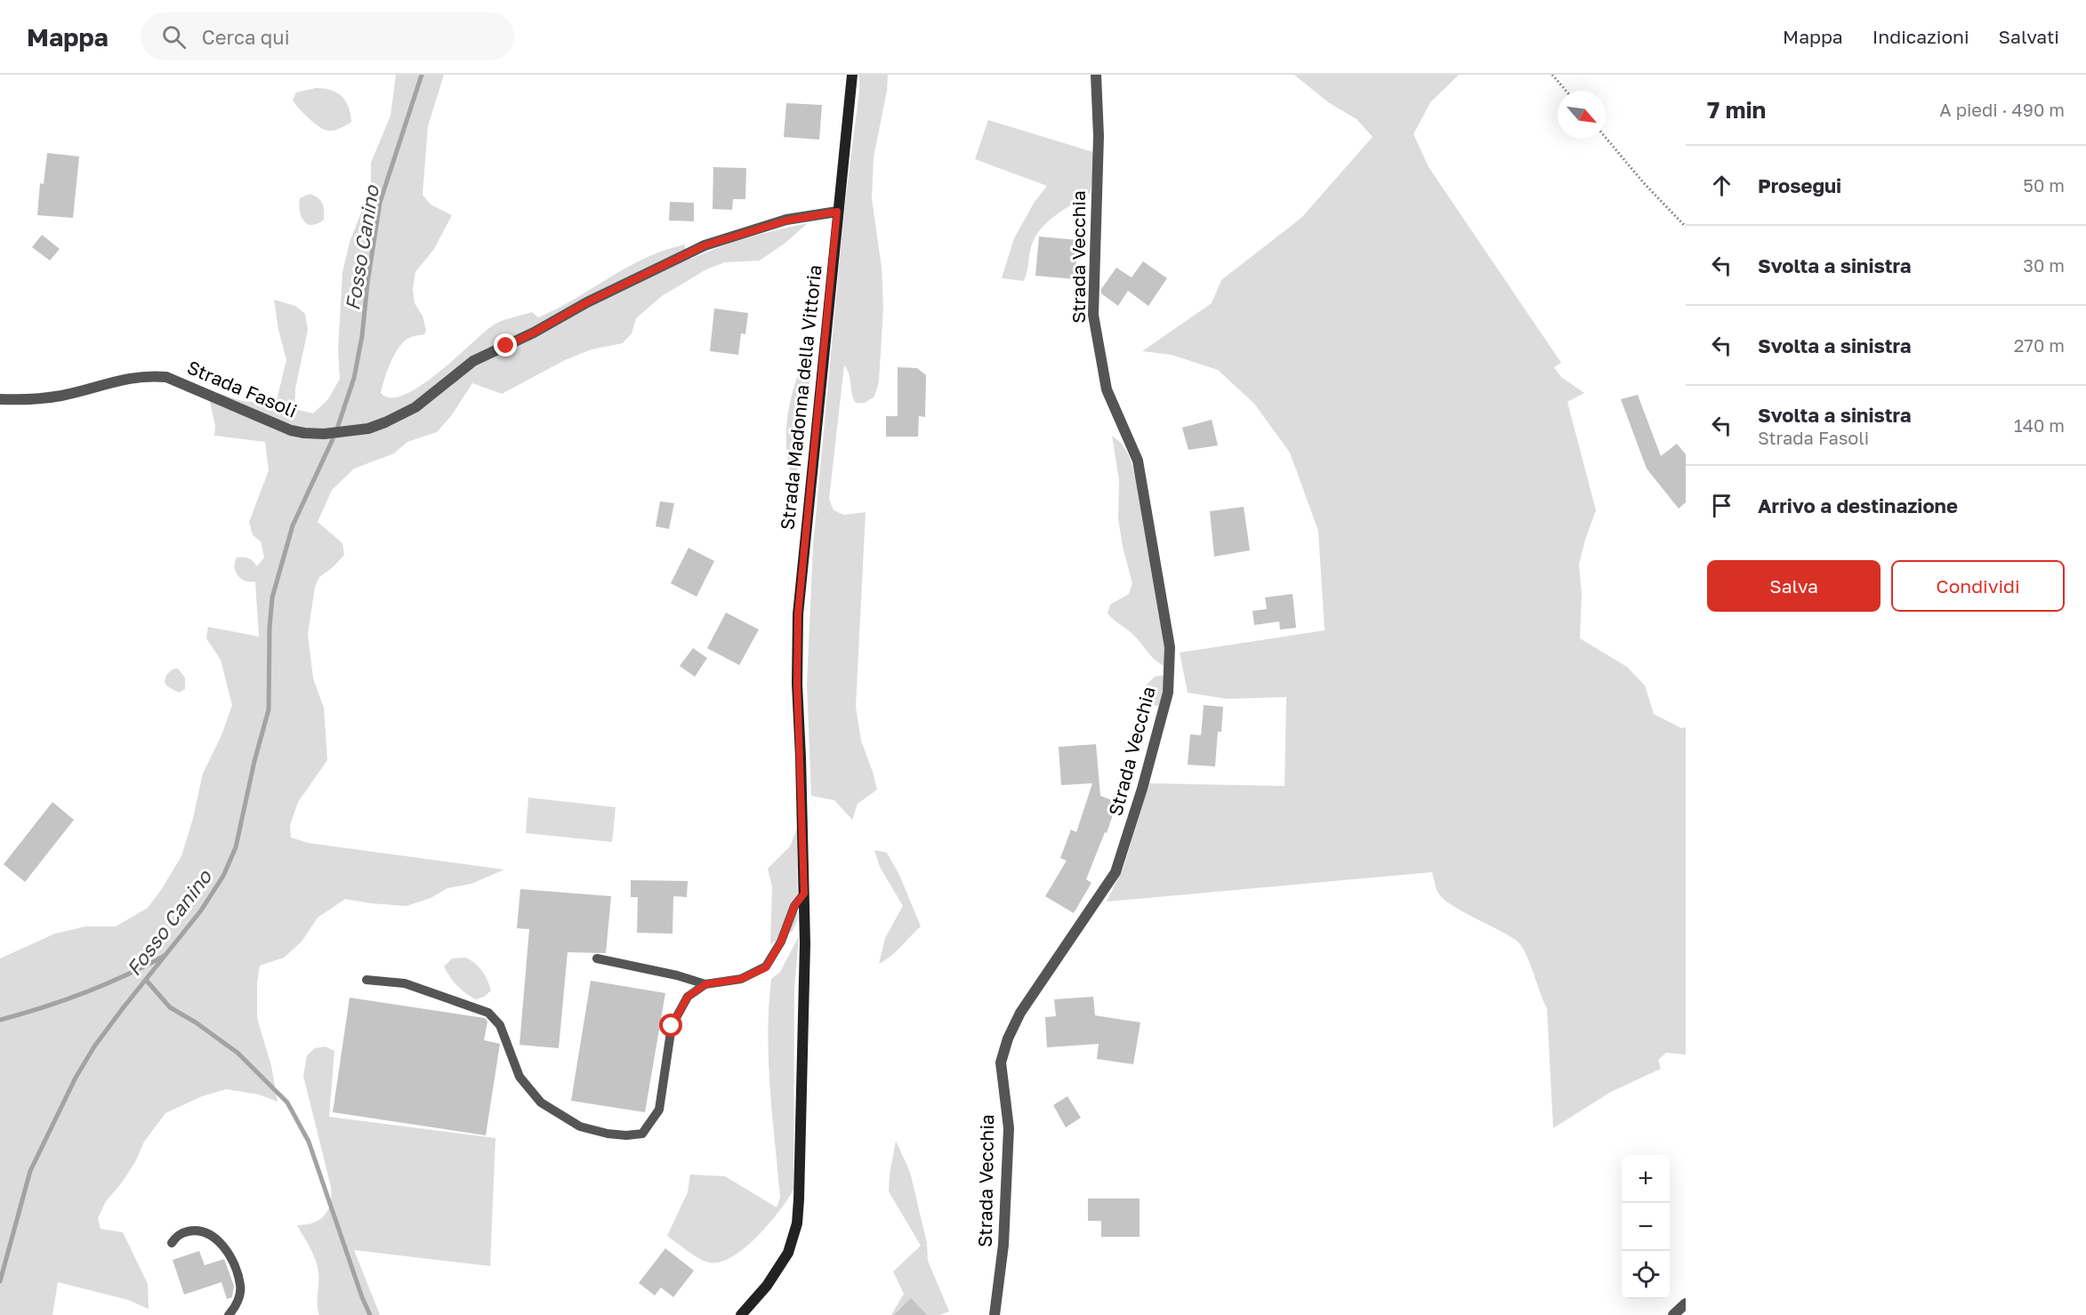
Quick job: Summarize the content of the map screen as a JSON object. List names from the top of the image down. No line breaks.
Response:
{"streets":{"street":["Strada Vecchia","Strada Fasoli","Strada Madonna della Vittoria"]},"crossings":[["Strada Fasoli","Strada Madonna della Vittoria"]],"water":["Fosso Canino"],"north":"bottom right","page":{"header":"Mappa","search":"Cerca qui","nav":["Mappa","Indicazioni","Salvati"],"heading":["7 min","A piedi · 490 m"],"list":[["Prosegui","50 m"],["Svolta a sinistra","30 m"],["Svolta a sinistra","270 m"],["Svolta a sinistra","Strada Fasoli","140 m"],"Arrivo a destinazione"],"buttons":["Salva","Condividi"],"map_buttons":["+","−"]}}
